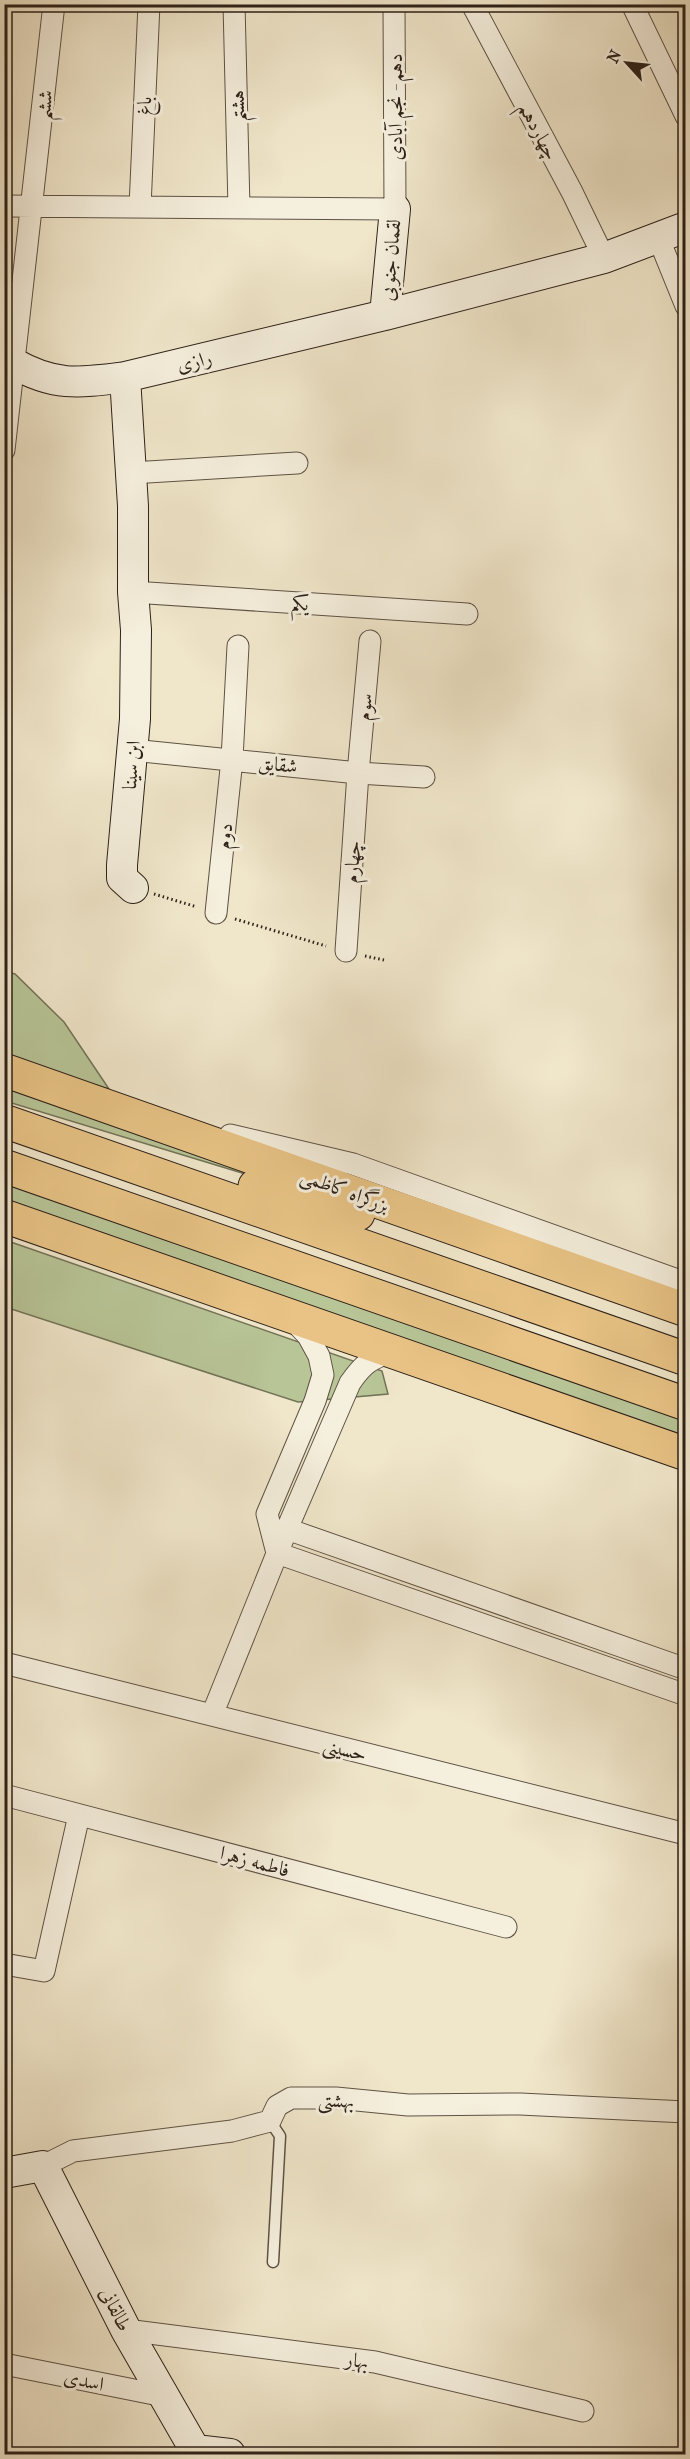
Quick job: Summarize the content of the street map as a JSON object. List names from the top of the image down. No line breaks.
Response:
{"streets":{"highway":["بزرگراه کاظمی"],"street":["ششم","باغ","هشتم","دهم - نجم آبادی","چهاردهم","لقمان جنوبی","رازی","یکم","سوم","شقایق","ابن سینا","دوم","چهارم","حسینی","فاطمه زهرا","بهشتی","طالقانی","بهار","اسدی"]},"crossings":[["ششم","لقمان جنوبی"],["ششم","رازی"],["باغ","لقمان جنوبی"],["هشتم","لقمان جنوبی"],["دهم - نجم آبادی","لقمان جنوبی"],["چهاردهم","لقمان جنوبی"],["لقمان جنوبی","رازی"],["رازی","ابن سینا"],["یکم","ابن سینا"],["سوم","شقایق"],["سوم","چهارم"],["شقایق","ابن سینا"],["شقایق","دوم"],["شقایق","چهارم"],["طالقانی","بهار"],["طالقانی","اسدی"]],"north":"top left"}
